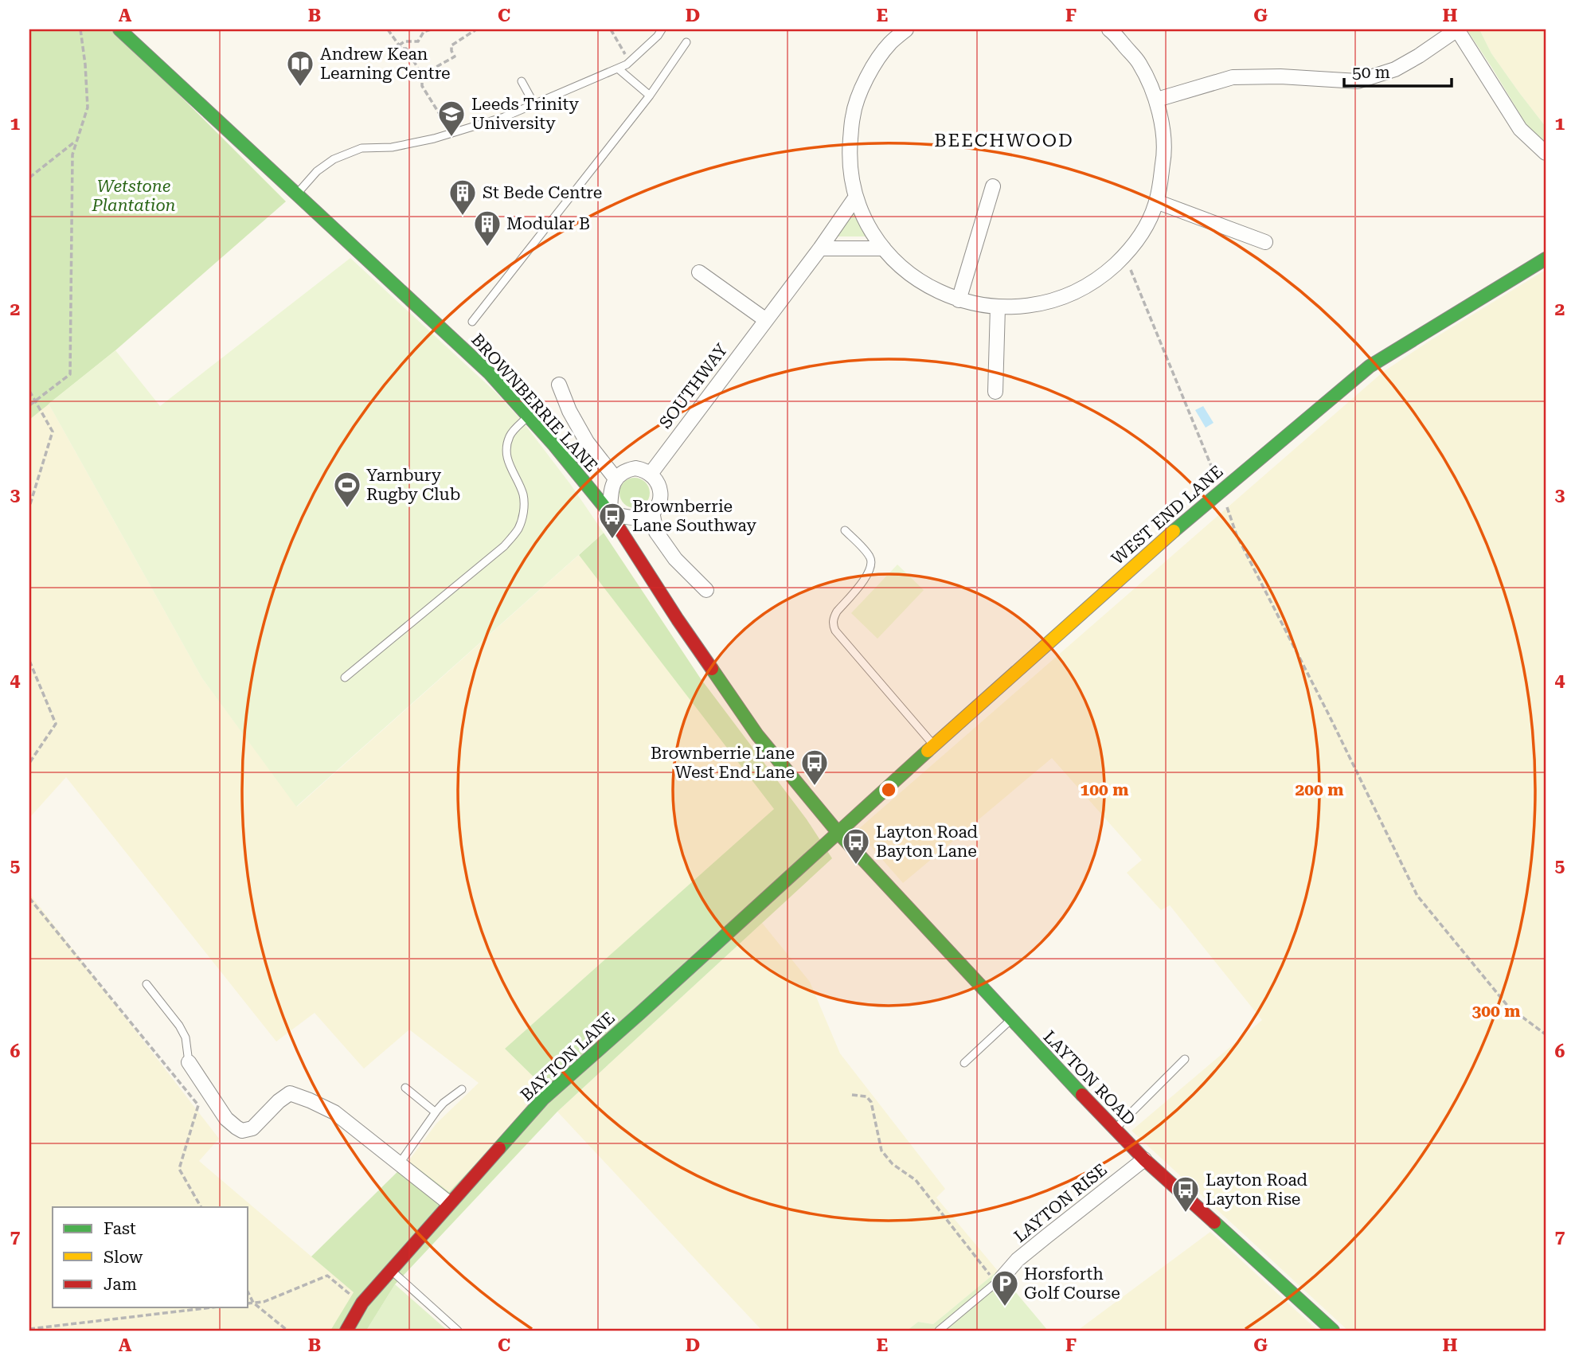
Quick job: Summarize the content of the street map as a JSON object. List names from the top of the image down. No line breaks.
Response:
{"streets":{"street":["SOUTHWAY","BROWNBERRIE LANE","WEST END LANE","BAYTON LANE","LAYTON ROAD","LAYTON RISE"]},"crossings":[["SOUTHWAY","BROWNBERRIE LANE"],["BROWNBERRIE LANE","WEST END LANE"],["BROWNBERRIE LANE","BAYTON LANE"],["BROWNBERRIE LANE","LAYTON ROAD"],["WEST END LANE","BAYTON LANE"],["WEST END LANE","LAYTON ROAD"],["BAYTON LANE","LAYTON ROAD"],["LAYTON ROAD","LAYTON RISE"]],"districts":["BEECHWOOD"],"parks":["Wetstone Plantation"],"places":{"library":["Andrew Kean Learning Centre"],"school or university":["Leeds Trinity University"],"building":["St Bede Centre","Modular B"],"sports":["Yarnbury Rugby Club"],"bus stop":["Brownberrie Lane Southway","Brownberrie Lane West End Lane","Layton Road Bayton Lane","Layton Road Layton Rise"],"parking":["Horsforth Golf Course"]},"legend":["Fast","Slow","Jam"],"scale_bar":"50 m","grid":{"columns":["A","B","C","D","E","F","G","H"],"rows":["1","2","3","4","5","6","7"]},"rings":["100 m","200 m","300 m"]}
